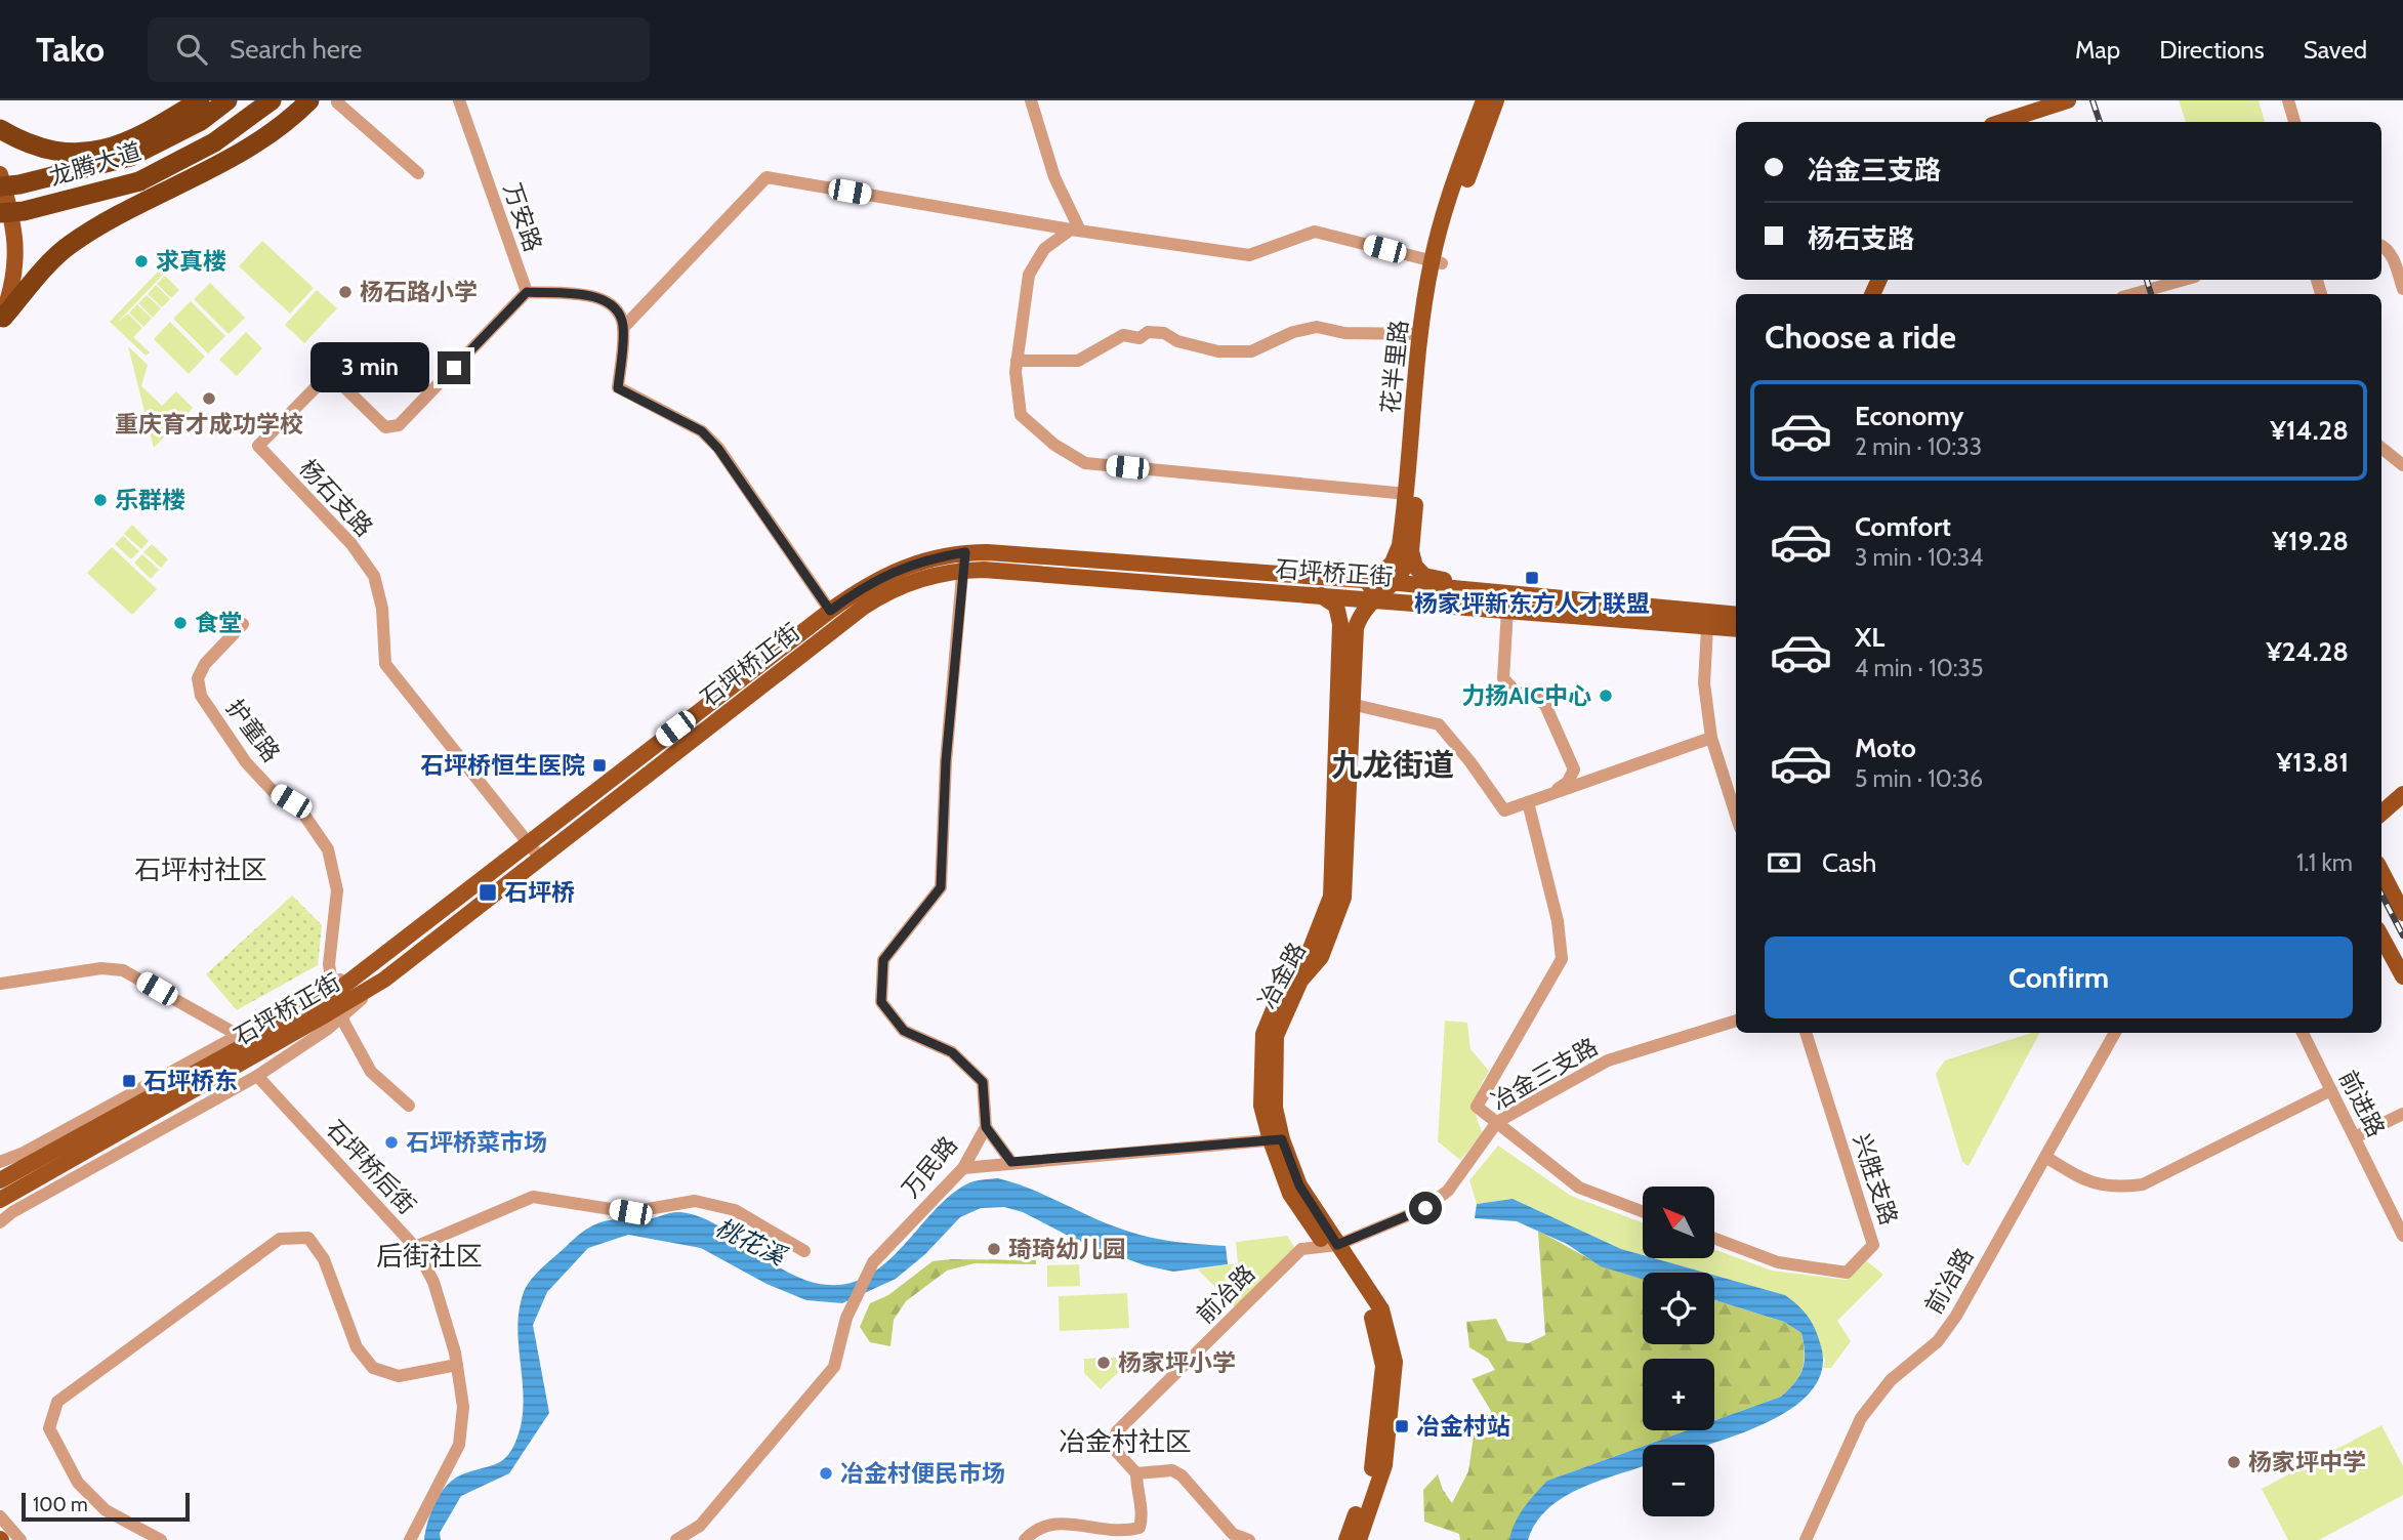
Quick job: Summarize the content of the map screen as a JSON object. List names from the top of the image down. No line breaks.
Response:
{"streets":{"highway":["龙腾大道"],"main road":["花半里路","石坪桥正街","冶金路"],"street":["万安路","杨石支路","护童路","冶金三支路","前进路","石坪桥后街","万民路","兴胜支路","前冶路"]},"crossings":[["万安路","杨石支路"],["花半里路","石坪桥正街"],["杨石支路","石坪桥正街"],["石坪桥正街","万民路"],["冶金路","冶金三支路"],["冶金路","前冶路"],["冶金三支路","前冶路"]],"districts":["九龙街道","石坪村社区","后街社区","冶金村社区"],"water":["桃花溪"],"places":{"other":["求真楼","杨石路小学","重庆育才成功学校","乐群楼","食堂","力扬AIC中心","石坪桥菜市场","琦琦幼儿园","杨家坪小学","杨家坪中学","冶金村便民市场"],"transit":["杨家坪新东方人才联盟","石坪桥恒生医院","石坪桥","石坪桥东","冶金村站"]},"scale_bar":"100 m","north":"top left","page":{"header":"Tako","search":"Search here","nav":["Map","Directions","Saved"],"banner":["冶金三支路","杨石支路"],"heading":"Choose a ride","bubble":"3 min","list":[{"name":"Economy","note":"2 min · 10:33","value":"¥14.28"},{"name":"Comfort","note":"3 min · 10:34","value":"¥19.28"},{"name":"XL","note":"4 min · 10:35","value":"¥24.28"},{"name":"Moto","note":"5 min · 10:36","value":"¥13.81"}],"pay":["Cash","1.1 km"],"buttons":"Confirm","map_buttons":["+","−"],"scale":"100 m"}}
